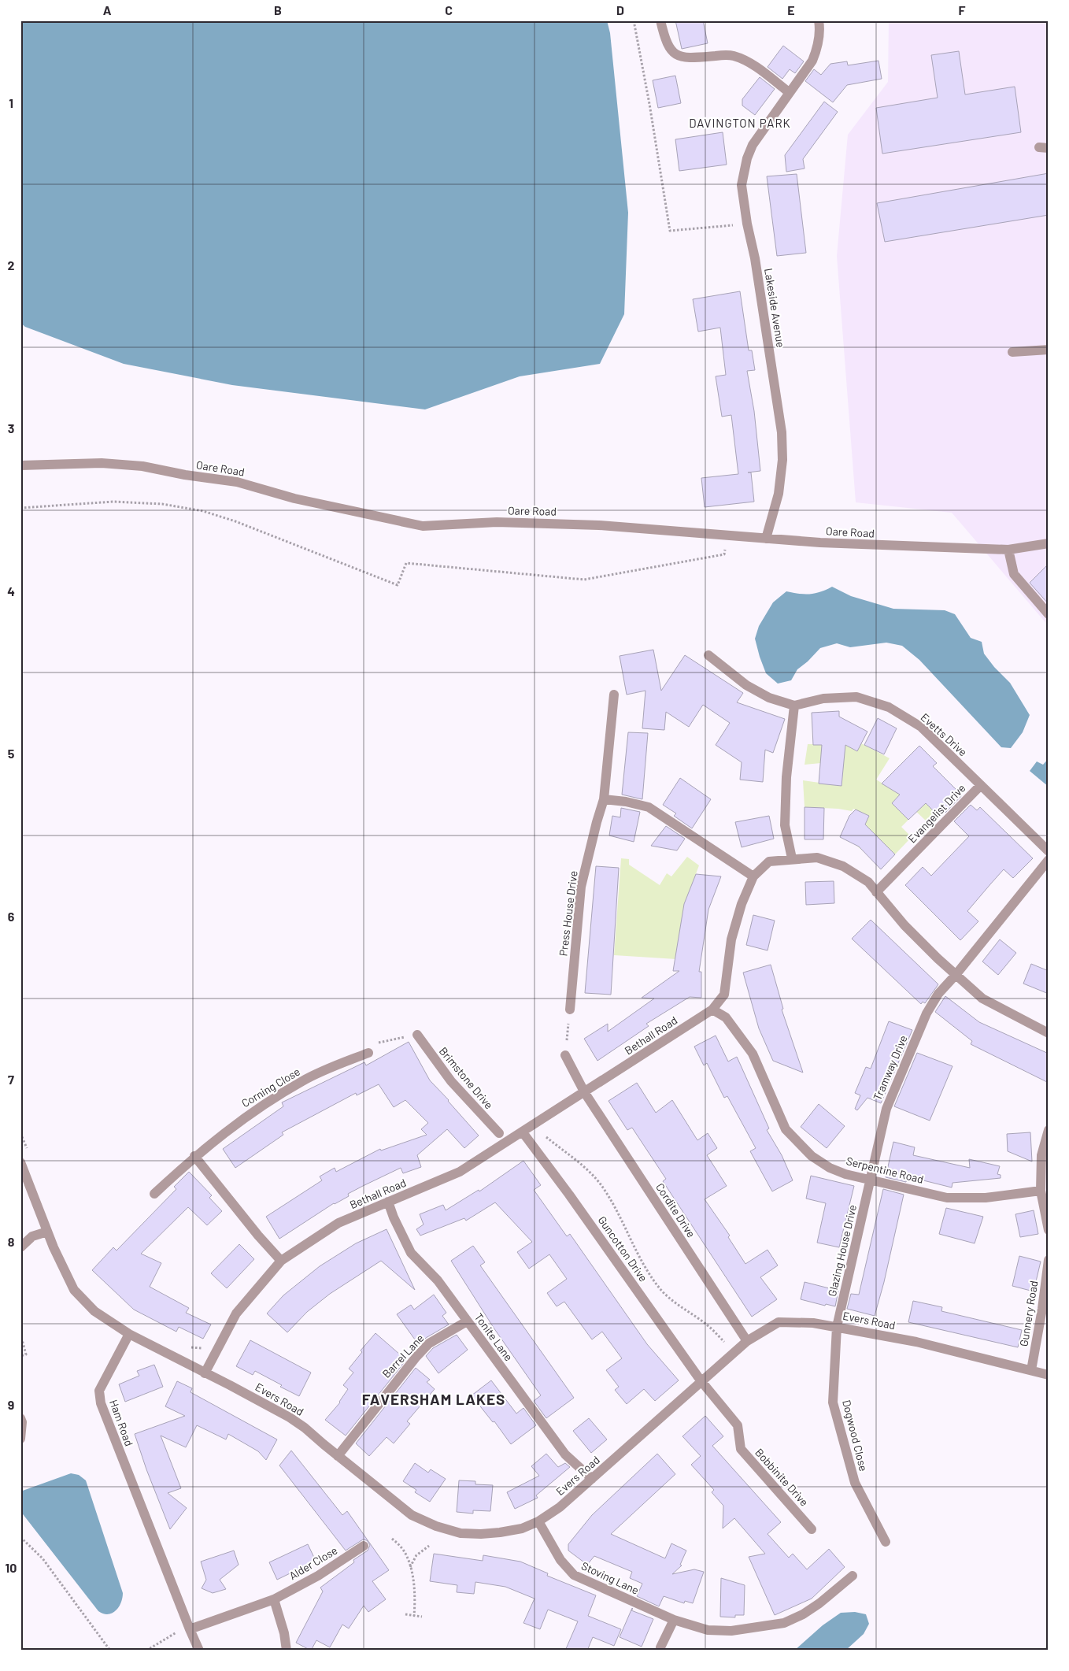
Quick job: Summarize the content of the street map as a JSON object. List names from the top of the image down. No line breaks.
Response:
{"streets":{"street":["Lakeside Avenue","Oare Road","Evetts Drive","Evangelist Drive","Press House Drive","Bethall Road","Tramway Drive","Brimstone Drive","Corning Close","Serpentine Road","Cordite Drive","Guncotton Drive","Glazing House Drive","Gunnery Road","Evers Road","Tonite Lane","Barrel Lane","Ham Road","Dogwood Close","Bobbinite Drive","Alder Close","Stoving Lane"]},"crossings":[["Lakeside Avenue","Oare Road"],["Evetts Drive","Evangelist Drive"],["Evangelist Drive","Bethall Road"],["Bethall Road","Tramway Drive"],["Bethall Road","Serpentine Road"],["Bethall Road","Cordite Drive"],["Bethall Road","Guncotton Drive"],["Bethall Road","Evers Road"],["Bethall Road","Tonite Lane"],["Tramway Drive","Serpentine Road"],["Tramway Drive","Glazing House Drive"],["Serpentine Road","Glazing House Drive"],["Cordite Drive","Evers Road"],["Guncotton Drive","Evers Road"],["Guncotton Drive","Bobbinite Drive"],["Glazing House Drive","Evers Road"],["Glazing House Drive","Dogwood Close"],["Gunnery Road","Evers Road"],["Evers Road","Tonite Lane"],["Evers Road","Barrel Lane"],["Evers Road","Ham Road"],["Evers Road","Dogwood Close"],["Evers Road","Bobbinite Drive"],["Evers Road","Stoving Lane"],["Tonite Lane","Barrel Lane"],["Ham Road","Alder Close"]],"districts":["DAVINGTON PARK","FAVERSHAM LAKES"],"grid":{"columns":["A","B","C","D","E","F"],"rows":["1","2","3","4","5","6","7","8","9","10"]}}
